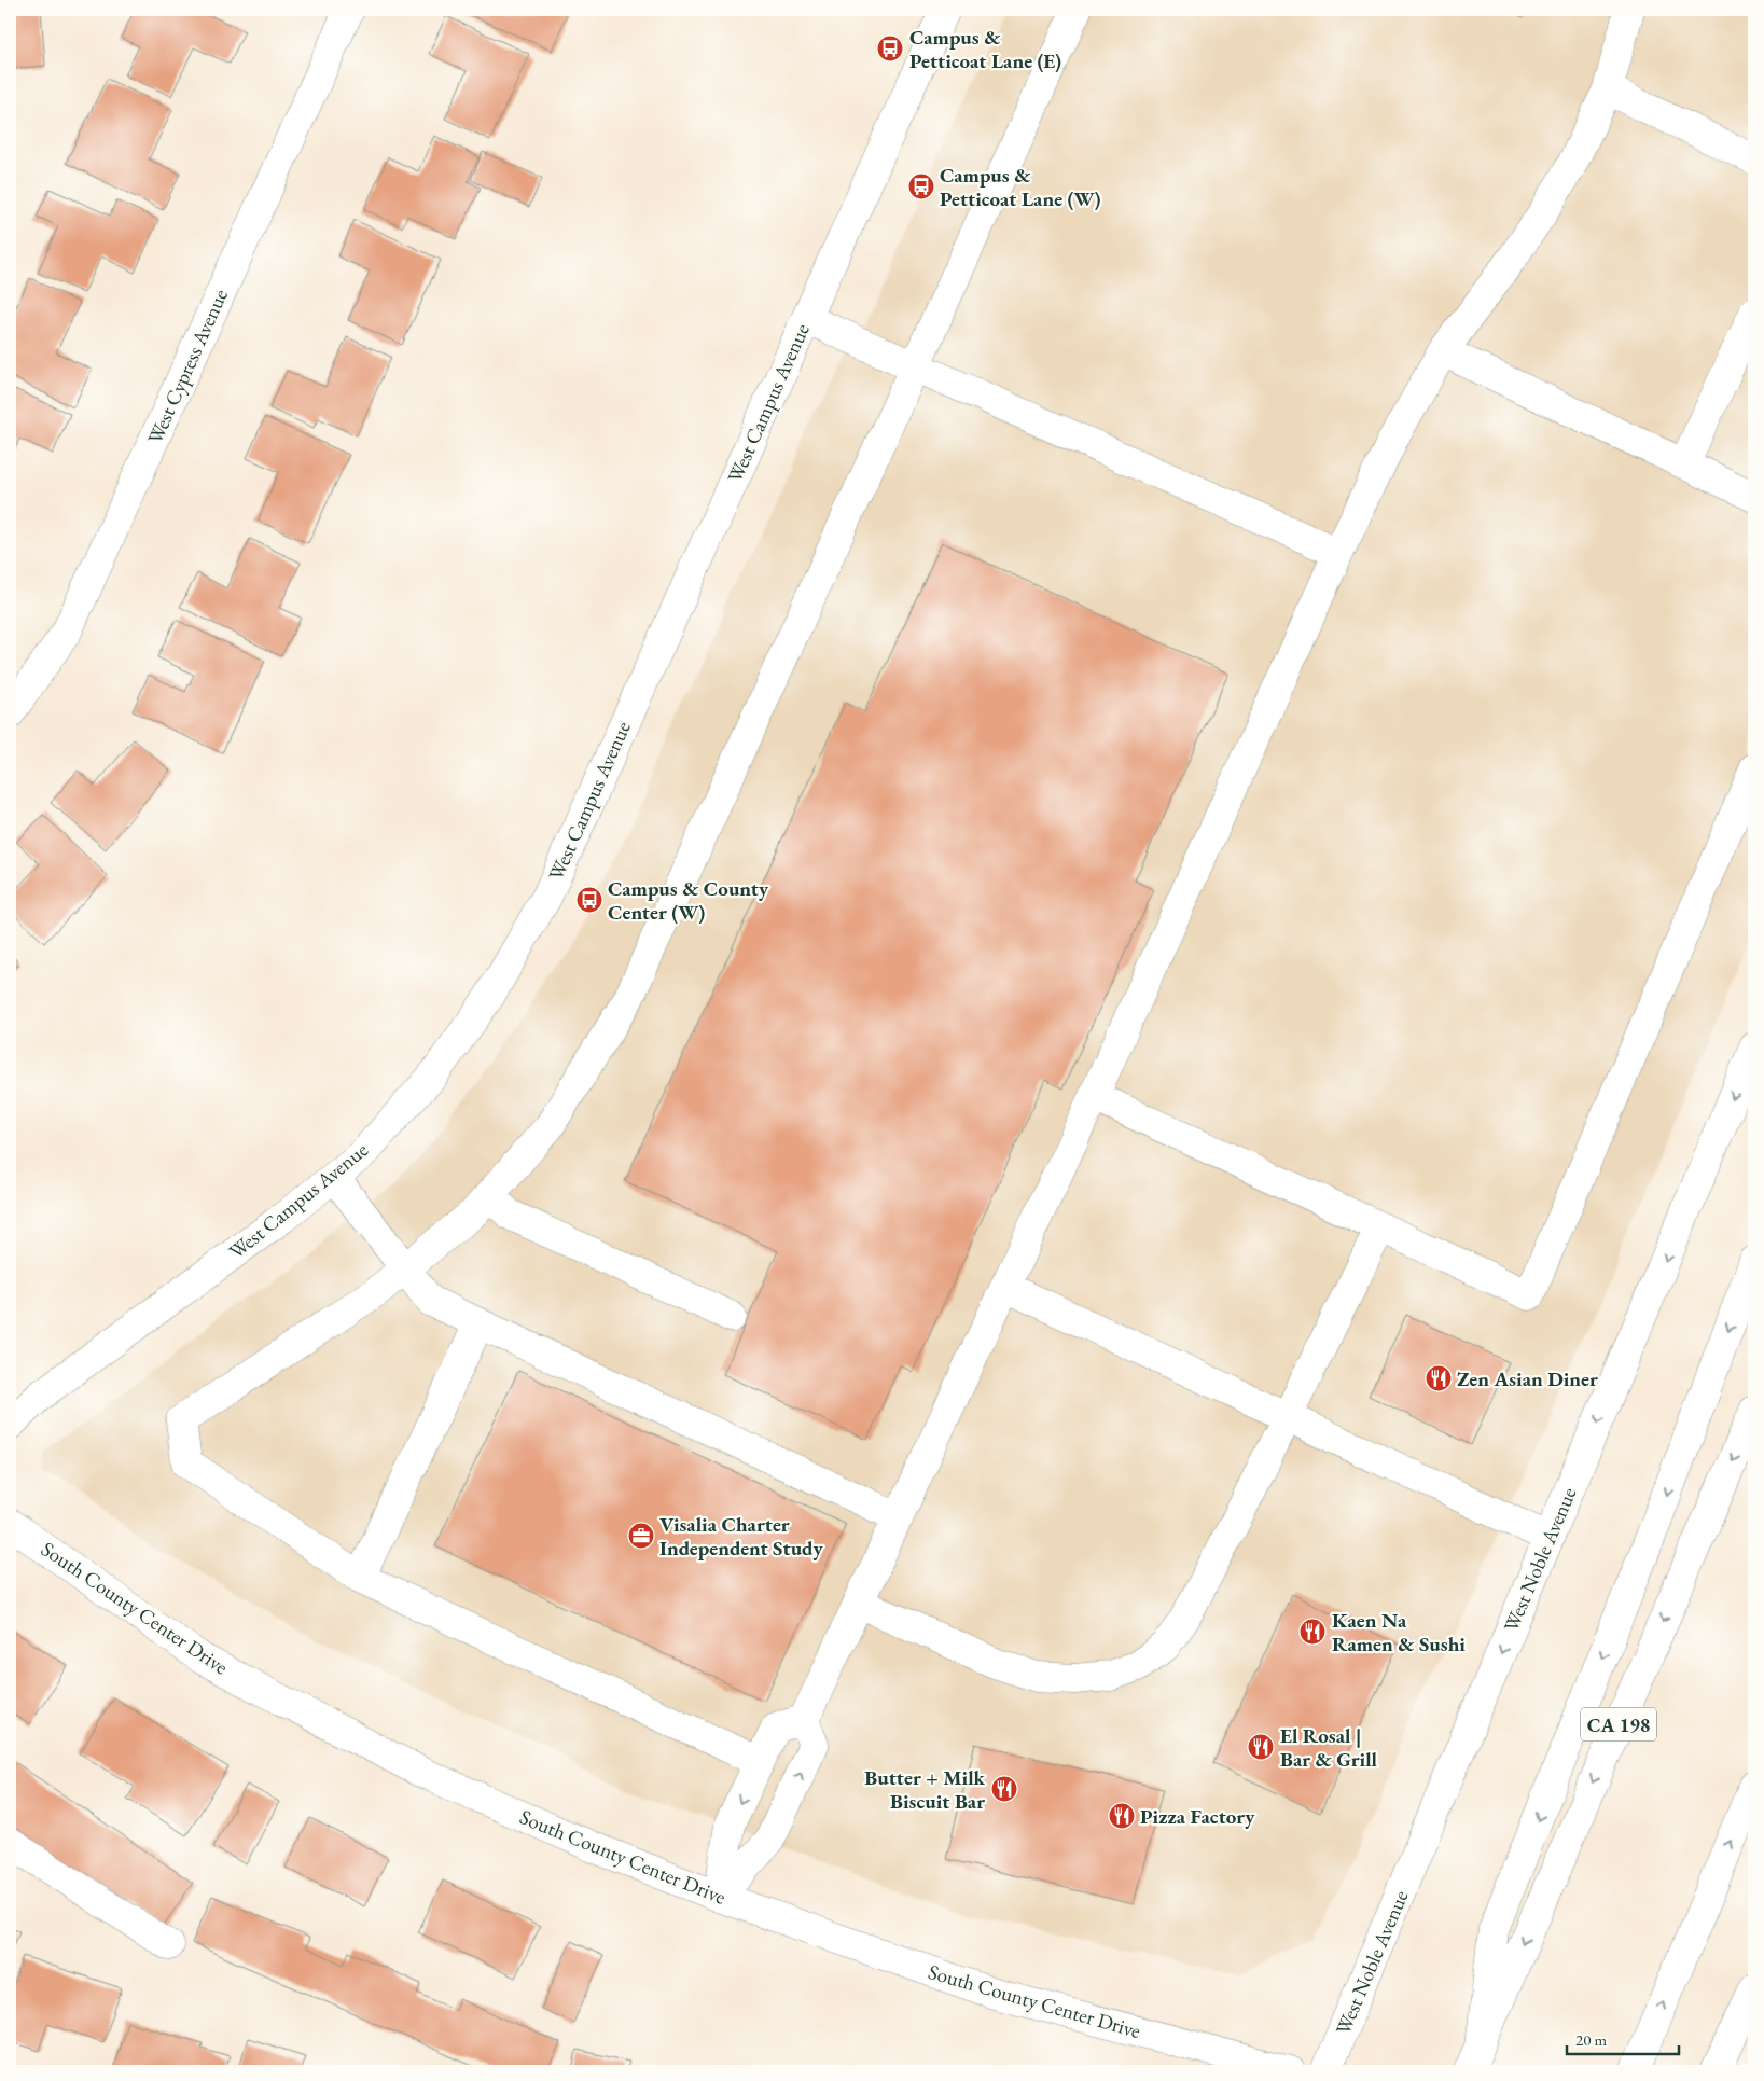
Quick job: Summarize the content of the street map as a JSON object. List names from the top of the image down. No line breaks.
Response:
{"streets":{"main road":["West Cypress Avenue","West Campus Avenue","West Noble Avenue","South County Center Drive","CA 198"]},"places":{"bus stop":["Campus & Petticoat Lane (E)","Campus & Petticoat Lane (W)","Campus & County Center (W)"],"restaurant":["Zen Asian Diner","Kaen Na Ramen & Sushi","El Rosal | Bar & Grill","Butter + Milk Biscuit Bar","Pizza Factory"],"office":["Visalia Charter Independent Study"]},"scale_bar":"20 m"}
